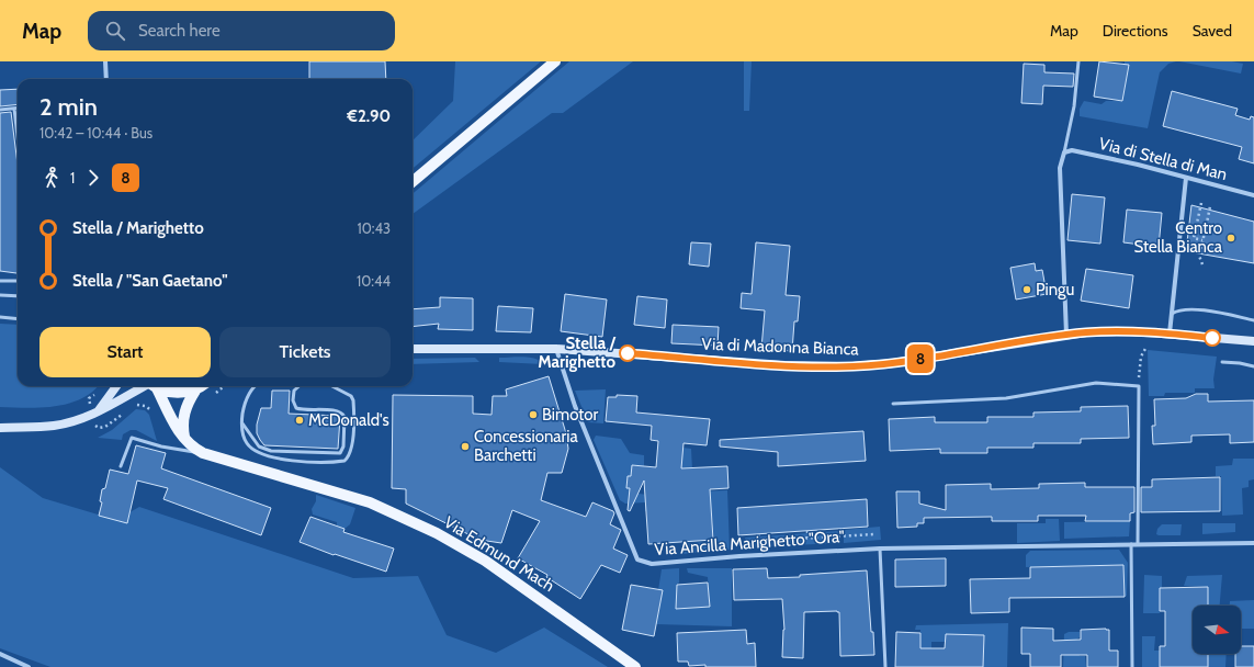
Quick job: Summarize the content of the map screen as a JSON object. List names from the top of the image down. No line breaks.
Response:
{"streets":{"main road":["Via di Madonna Bianca","Via Edmund Mach"],"street":["Via di Stella di Man","Via Ancilla Marighetto \"Ora\""]},"crossings":[["Via di Madonna Bianca","Via Ancilla Marighetto \"Ora\""]],"places":["Centro Stella Bianca","Pingu","Stella / Marighetto","Bimotor","McDonald's","Concessionaria Barchetti"],"lines":["bus line 8"],"north":"right","page":{"header":"Map","search":"Search here","nav":["Map","Directions","Saved"],"on_map":"8","heading":["2 min","10:42 – 10:44 · Bus","€2.90"],"legs":["1","8"],"list":[{"name":"Stella / Marighetto","value":"10:43"},{"name":"Stella / \"San Gaetano\"","value":"10:44"}],"buttons":["Start","Tickets"]}}
